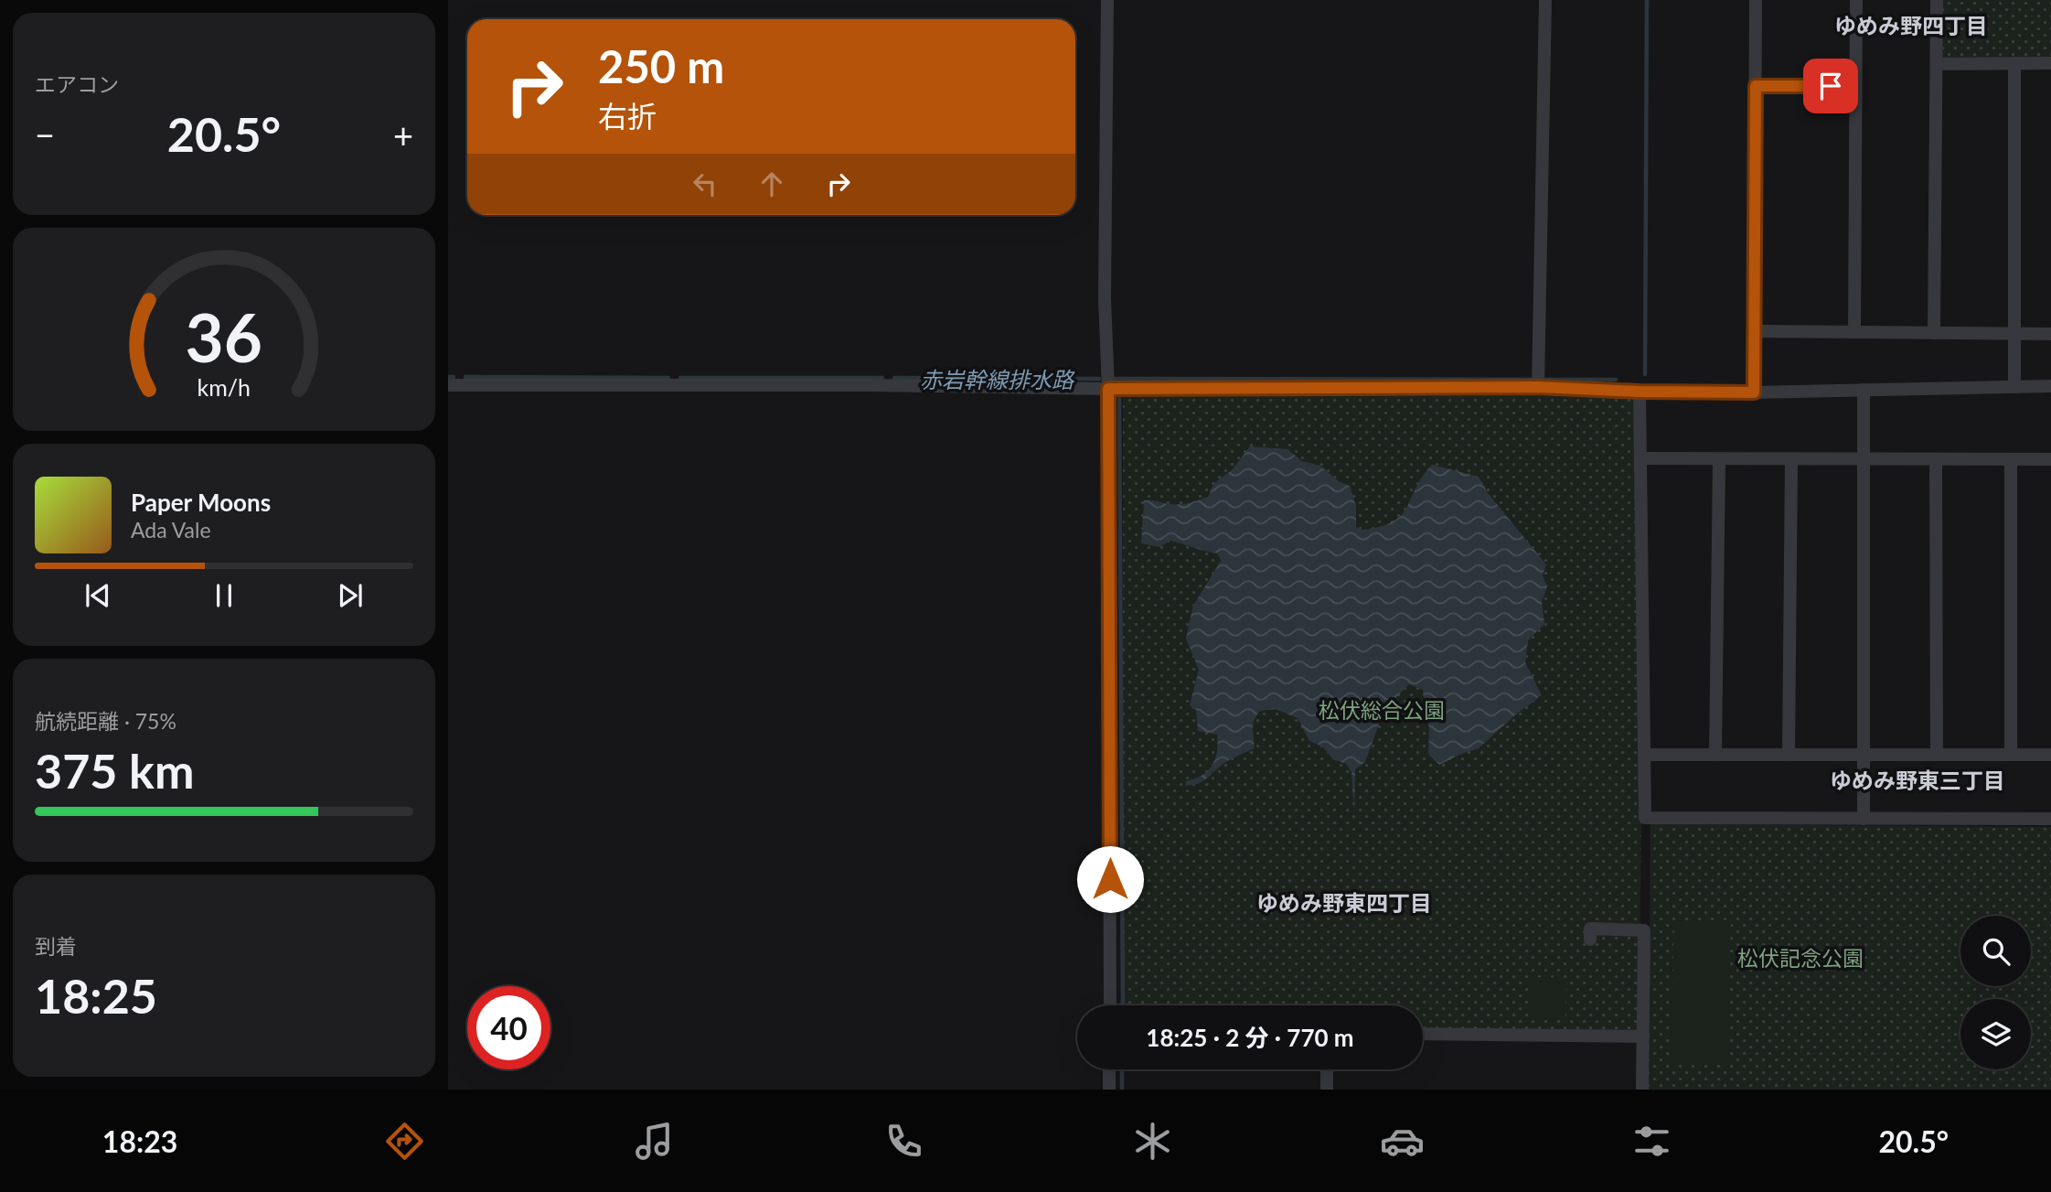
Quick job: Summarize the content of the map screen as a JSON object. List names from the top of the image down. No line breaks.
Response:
{"districts":["ゆめみ野四丁目","ゆめみ野東三丁目","ゆめみ野東四丁目"],"water":["赤岩幹線排水路"],"parks":["松伏総合公園","松伏記念公園"],"page":{"tile":["エアコン",["航続距離 · 75%","375 km"],["到着","18:25"]],"turn":["250 m","右折"],"heat":["−","20.5°","+"],"song":["Paper Moons","Ada Vale"],"limit":"40","trip":"18:25 · 2 分 · 770 m","tabs":["18:23","20.5°"],"gauge":["36","km/h"]}}
